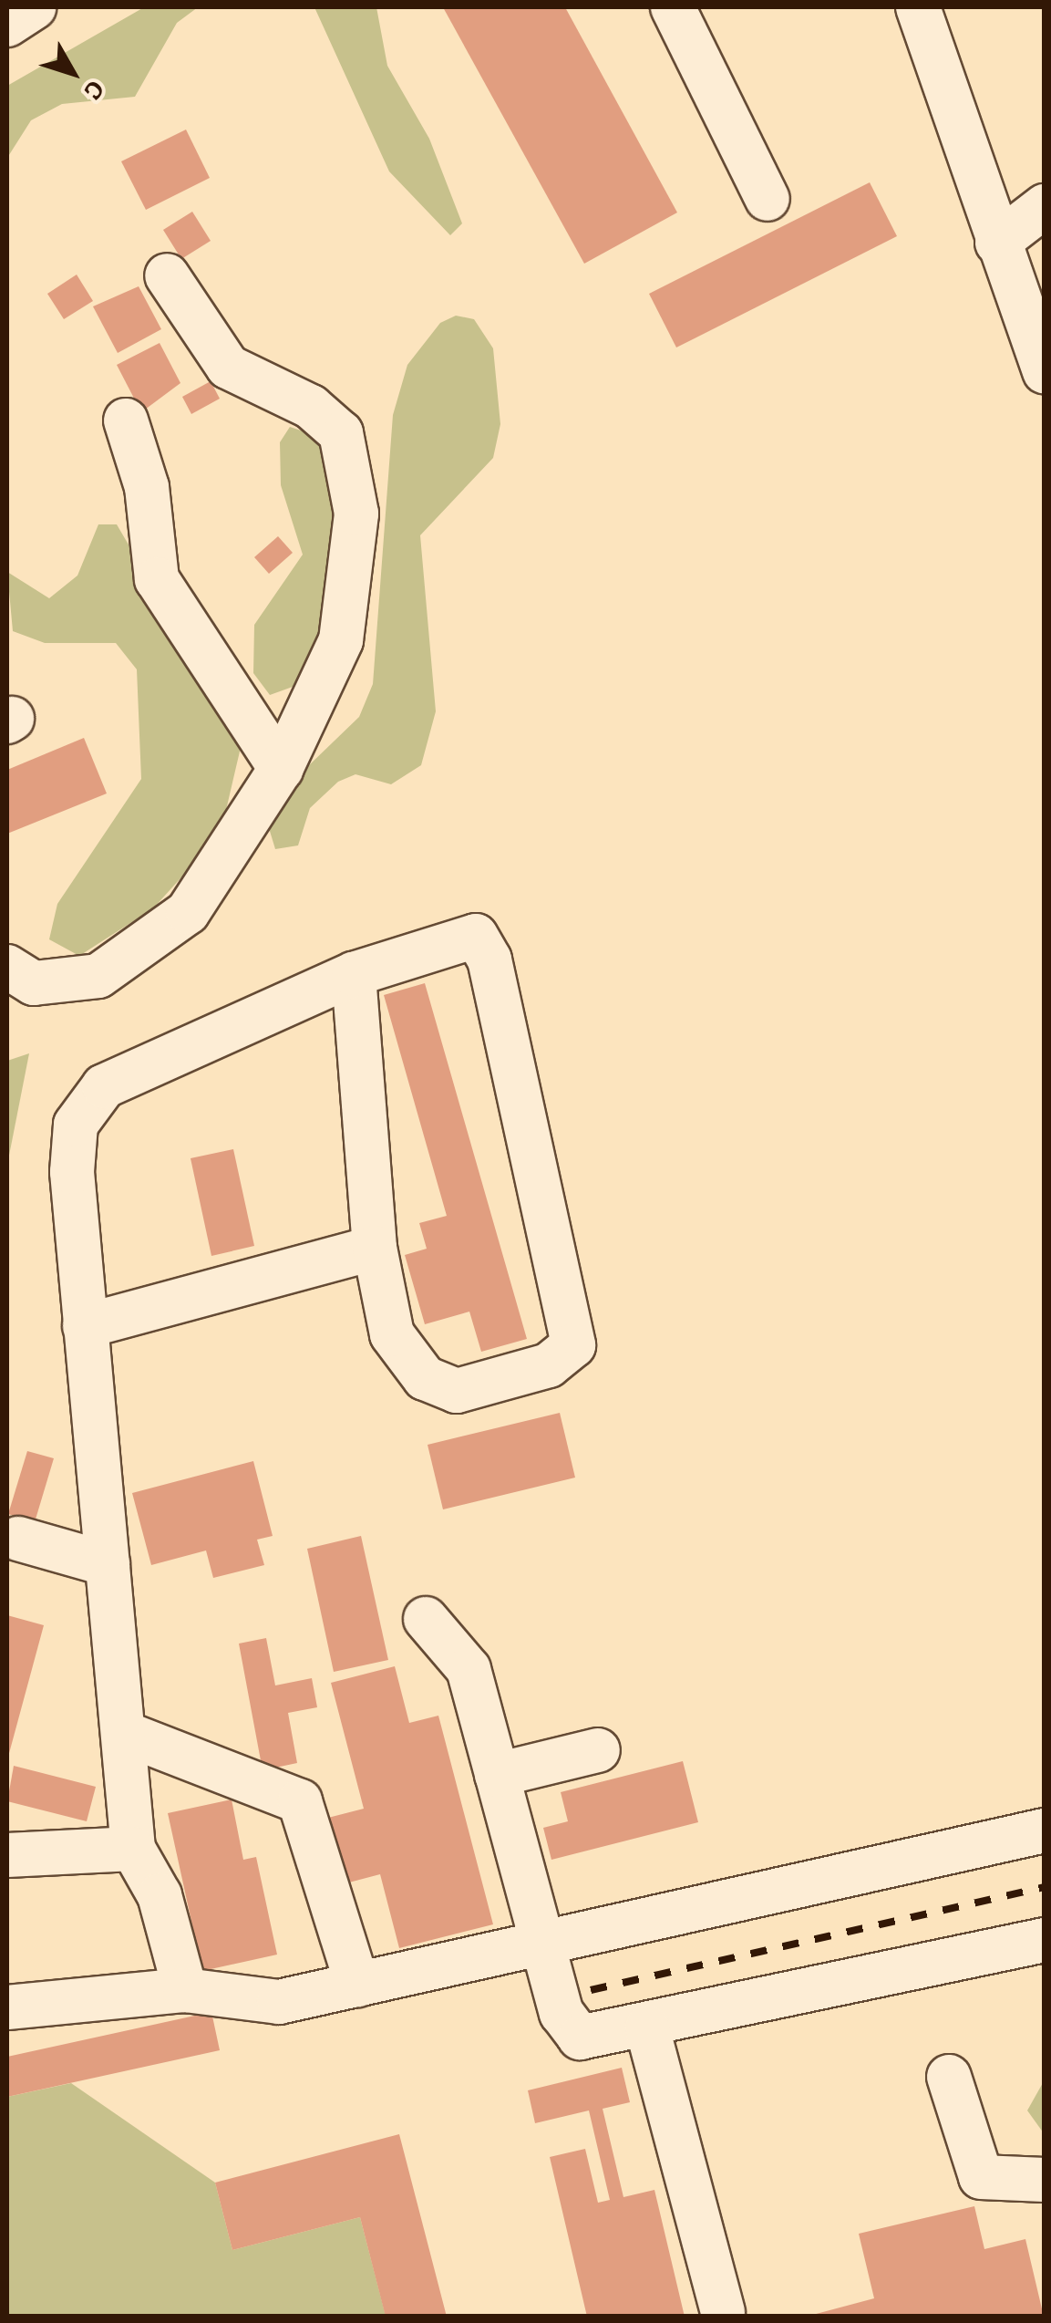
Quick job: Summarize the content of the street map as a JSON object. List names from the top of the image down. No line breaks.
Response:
{"north":"bottom right"}
